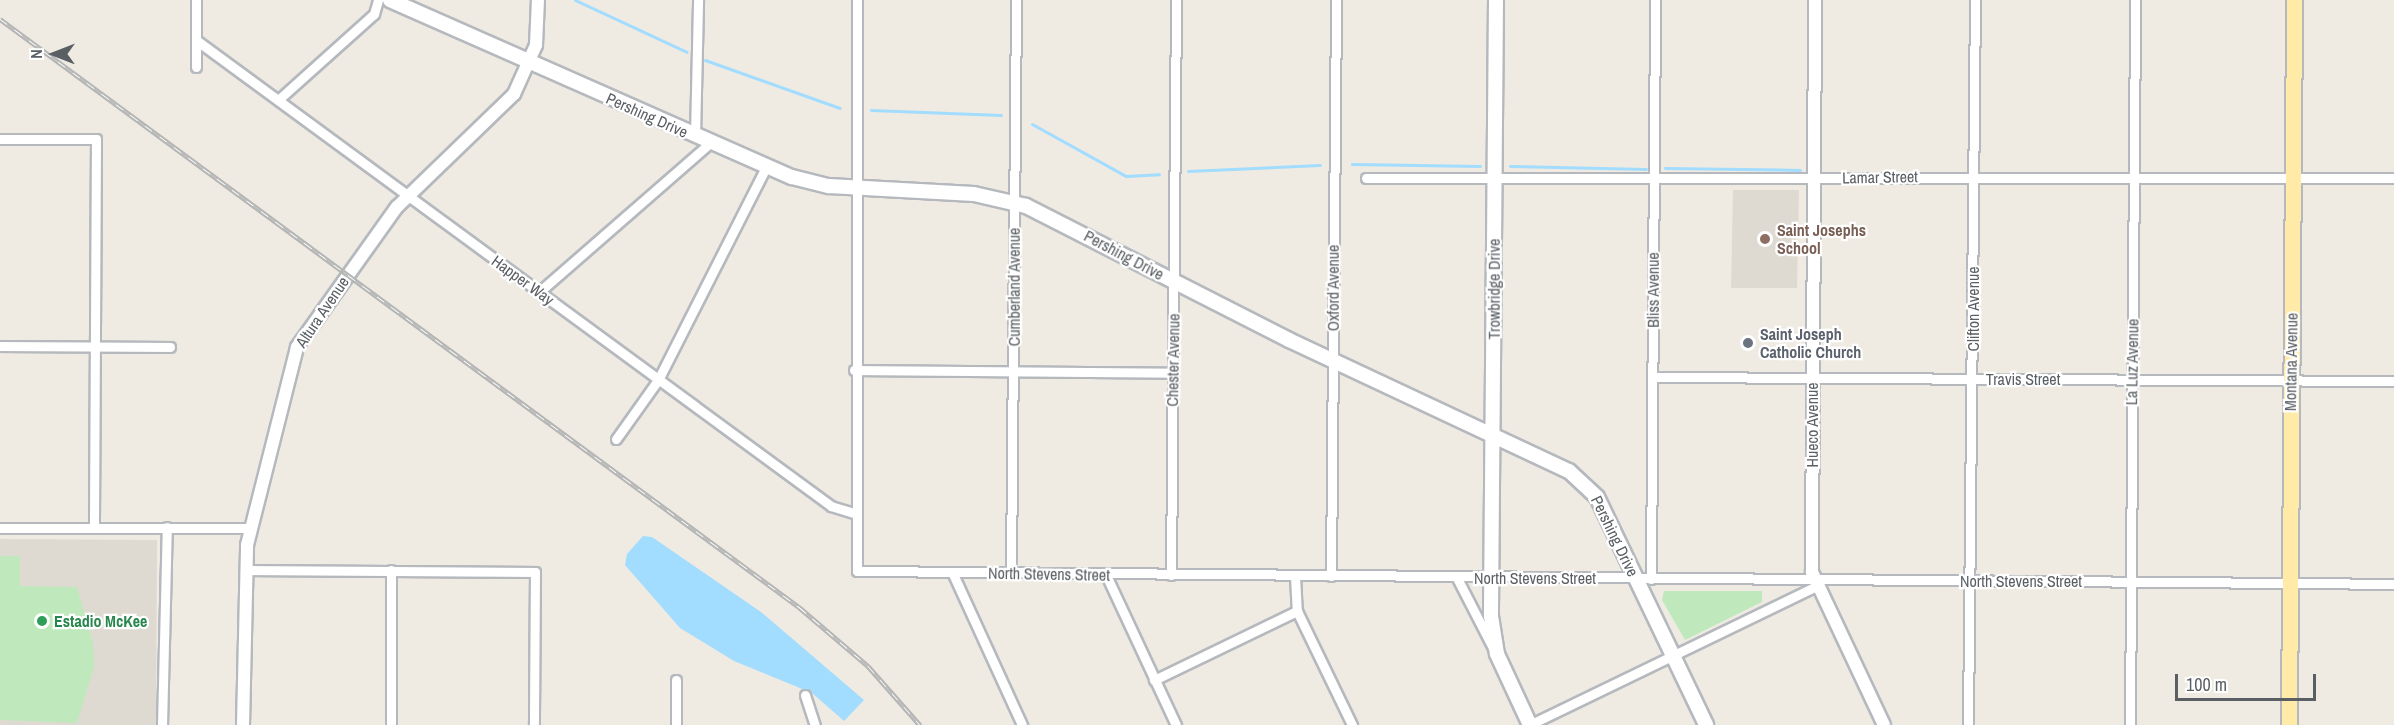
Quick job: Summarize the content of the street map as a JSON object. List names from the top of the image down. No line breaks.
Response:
{"streets":{"main road":["Pershing Drive","Trowbridge Drive","Montana Avenue"],"street":["Lamar Street","Happer Way","Cumberland Avenue","Oxford Avenue","Bliss Avenue","Clifton Avenue","Altura Avenue","Chester Avenue","La Luz Avenue","Travis Street","Hueco Avenue","North Stevens Street"]},"crossings":[["Pershing Drive","Cumberland Avenue"],["Pershing Drive","Oxford Avenue"],["Pershing Drive","Trowbridge Drive"],["Pershing Drive","Altura Avenue"],["Pershing Drive","Chester Avenue"],["Pershing Drive","North Stevens Street"],["Lamar Street","Trowbridge Drive"],["Lamar Street","Bliss Avenue"],["Lamar Street","Clifton Avenue"],["Lamar Street","La Luz Avenue"],["Lamar Street","Montana Avenue"],["Lamar Street","Hueco Avenue"],["Happer Way","Altura Avenue"],["Happer Way","North Stevens Street"],["Cumberland Avenue","North Stevens Street"],["Oxford Avenue","North Stevens Street"],["Trowbridge Drive","North Stevens Street"],["Bliss Avenue","Travis Street"],["Bliss Avenue","North Stevens Street"],["Clifton Avenue","Travis Street"],["Clifton Avenue","North Stevens Street"],["Chester Avenue","North Stevens Street"],["La Luz Avenue","Travis Street"],["La Luz Avenue","North Stevens Street"],["Montana Avenue","Travis Street"],["Montana Avenue","North Stevens Street"],["Travis Street","Hueco Avenue"],["Hueco Avenue","North Stevens Street"]],"places":["Saint Josephs School","Saint Joseph Catholic Church","Estadio McKee"],"scale_bar":"100 m","north":"left"}
